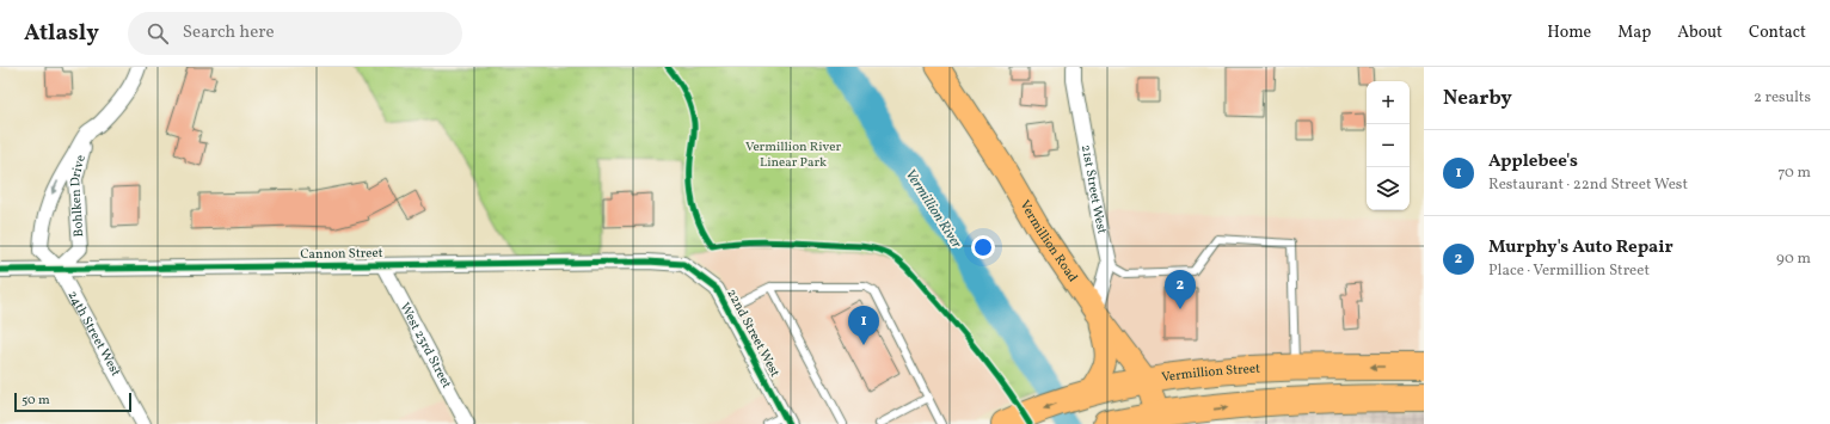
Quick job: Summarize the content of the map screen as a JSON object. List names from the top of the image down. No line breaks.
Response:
{"streets":{"highway":["Vermillion Street"],"main road":["Vermillion Road"],"street":["21st Street West","Bohlken Drive","Cannon Street","22nd Street West","24th Street West","West 23rd Street"]},"crossings":[["21st Street West","Vermillion Road"],["Bohlken Drive","Cannon Street"],["Bohlken Drive","24th Street West"],["Vermillion Road","Vermillion Street"],["Cannon Street","22nd Street West"],["Cannon Street","24th Street West"],["Cannon Street","West 23rd Street"]],"water":["Vermillion River"],"parks":["Vermillion River Linear Park"],"scale_bar":"50 m","page":{"header":"Atlasly","search":"Search here","nav":["Home","Map","About","Contact"],"heading":["Nearby","2 results"],"map_buttons":["+","−"],"list":[{"mark":"1","name":"Applebee's","note":"Restaurant · 22nd Street West","value":"70 m"},{"mark":"2","name":"Murphy's Auto Repair","note":"Place · Vermillion Street","value":"90 m"}],"pins":["2","1"],"scale":"50 m"}}
